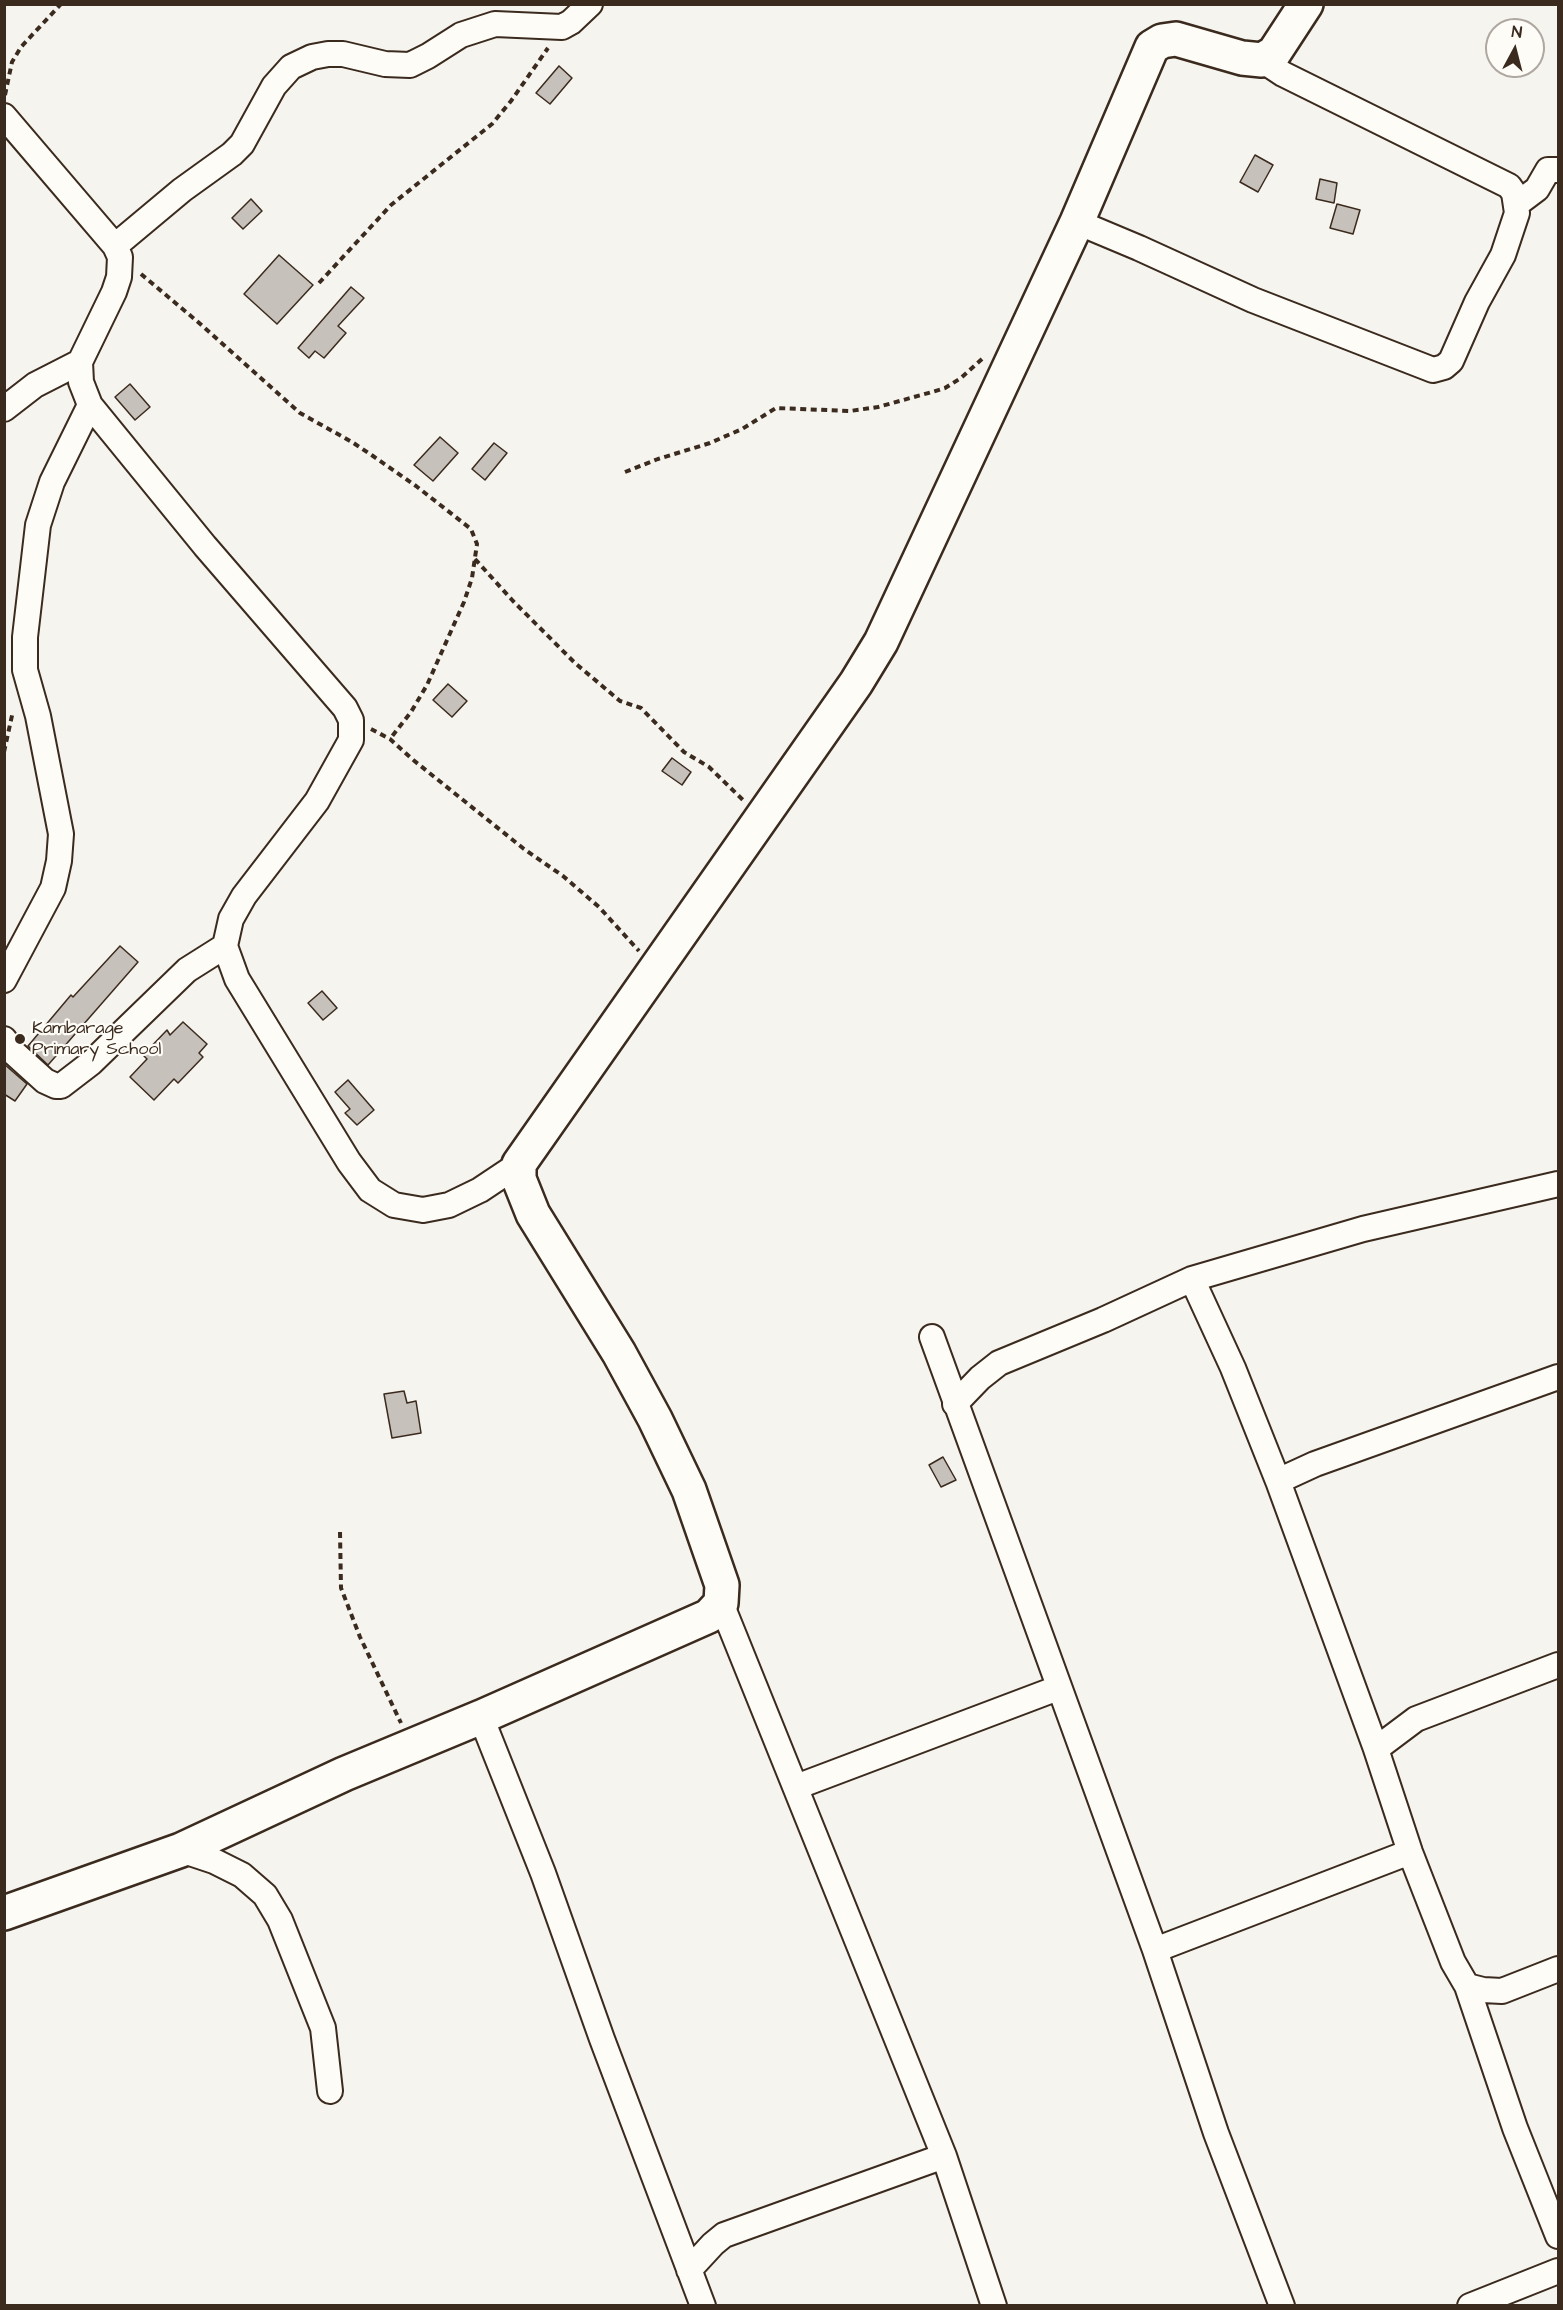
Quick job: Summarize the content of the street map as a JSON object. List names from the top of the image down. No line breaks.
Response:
{"places":["Kambarage Primary School"],"north":"top"}
